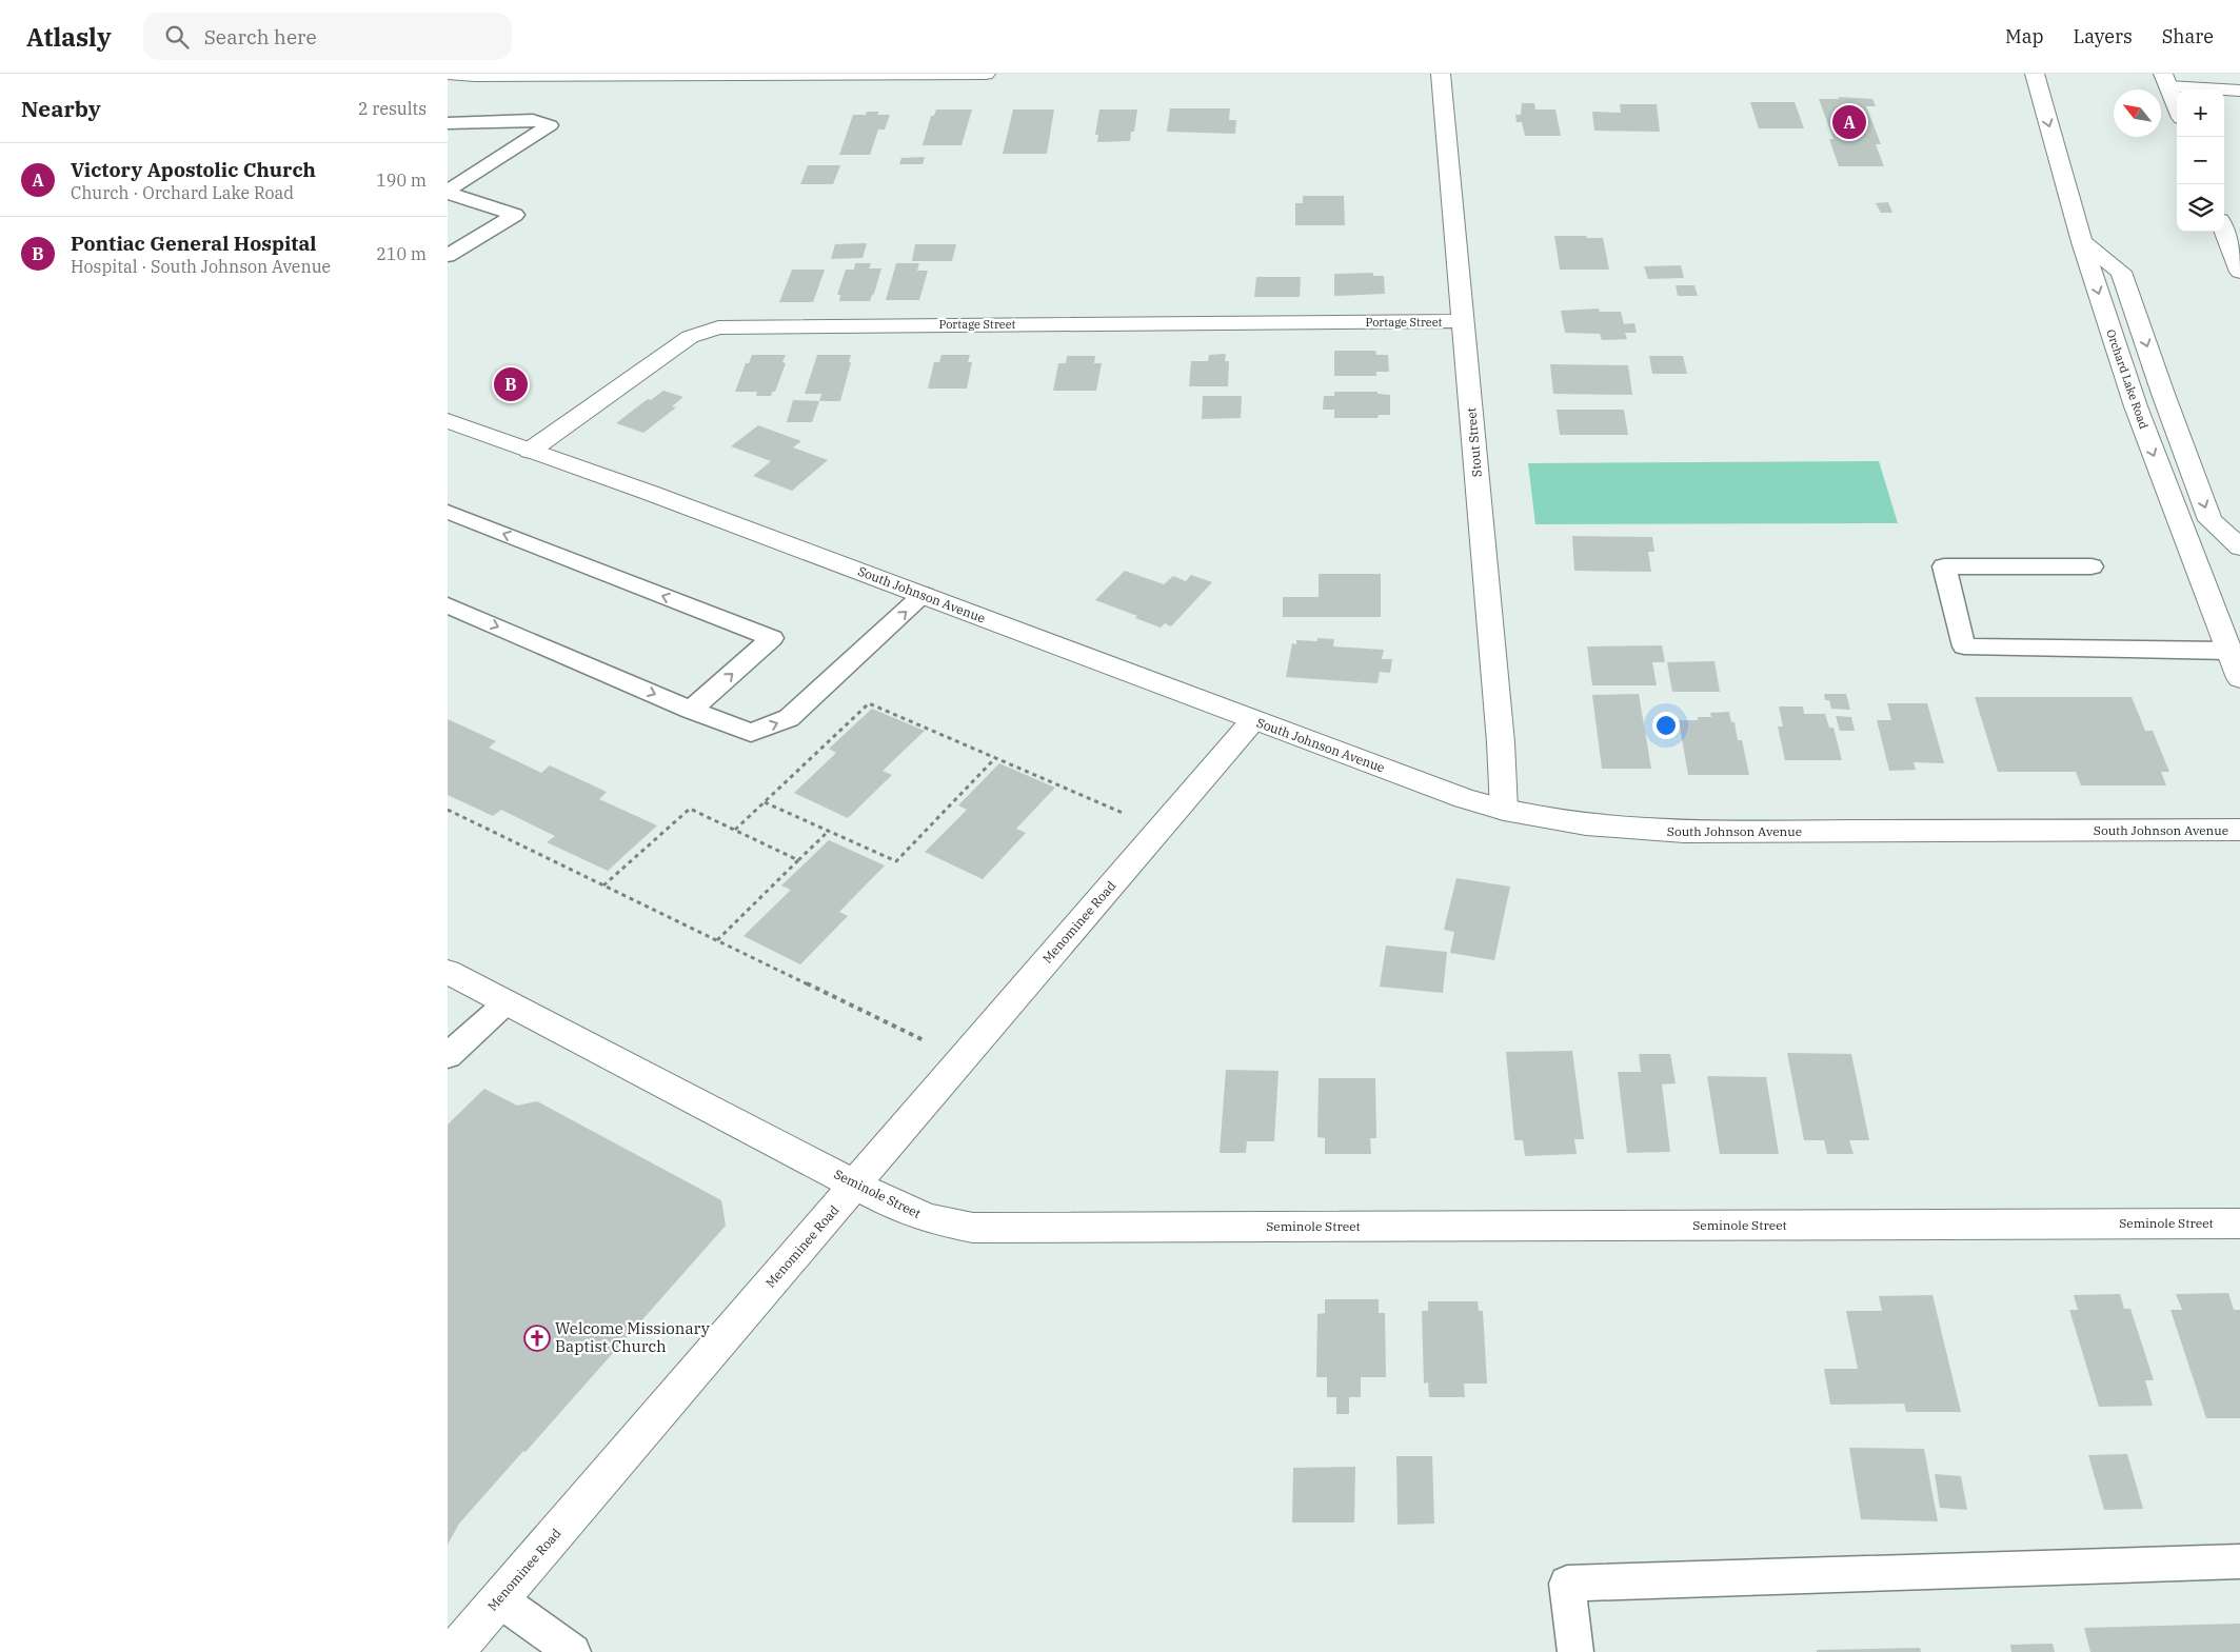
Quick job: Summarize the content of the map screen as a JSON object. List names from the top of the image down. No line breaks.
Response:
{"streets":{"street":["Portage Street","Orchard Lake Road","Stout Street","South Johnson Avenue","Menominee Road","Seminole Street"]},"crossings":[["Portage Street","Stout Street"],["Portage Street","South Johnson Avenue"],["Stout Street","South Johnson Avenue"],["South Johnson Avenue","Menominee Road"],["Menominee Road","Seminole Street"]],"places":{"church":["Welcome Missionary Baptist Church"]},"north":"top left","page":{"header":"Atlasly","search":"Search here","nav":["Map","Layers","Share"],"heading":["Nearby","2 results"],"map_buttons":["+","−"],"pins":["A","B"],"list":[{"mark":"A","name":"Victory Apostolic Church","note":"Church · Orchard Lake Road","value":"190 m"},{"mark":"B","name":"Pontiac General Hospital","note":"Hospital · South Johnson Avenue","value":"210 m"}]}}
